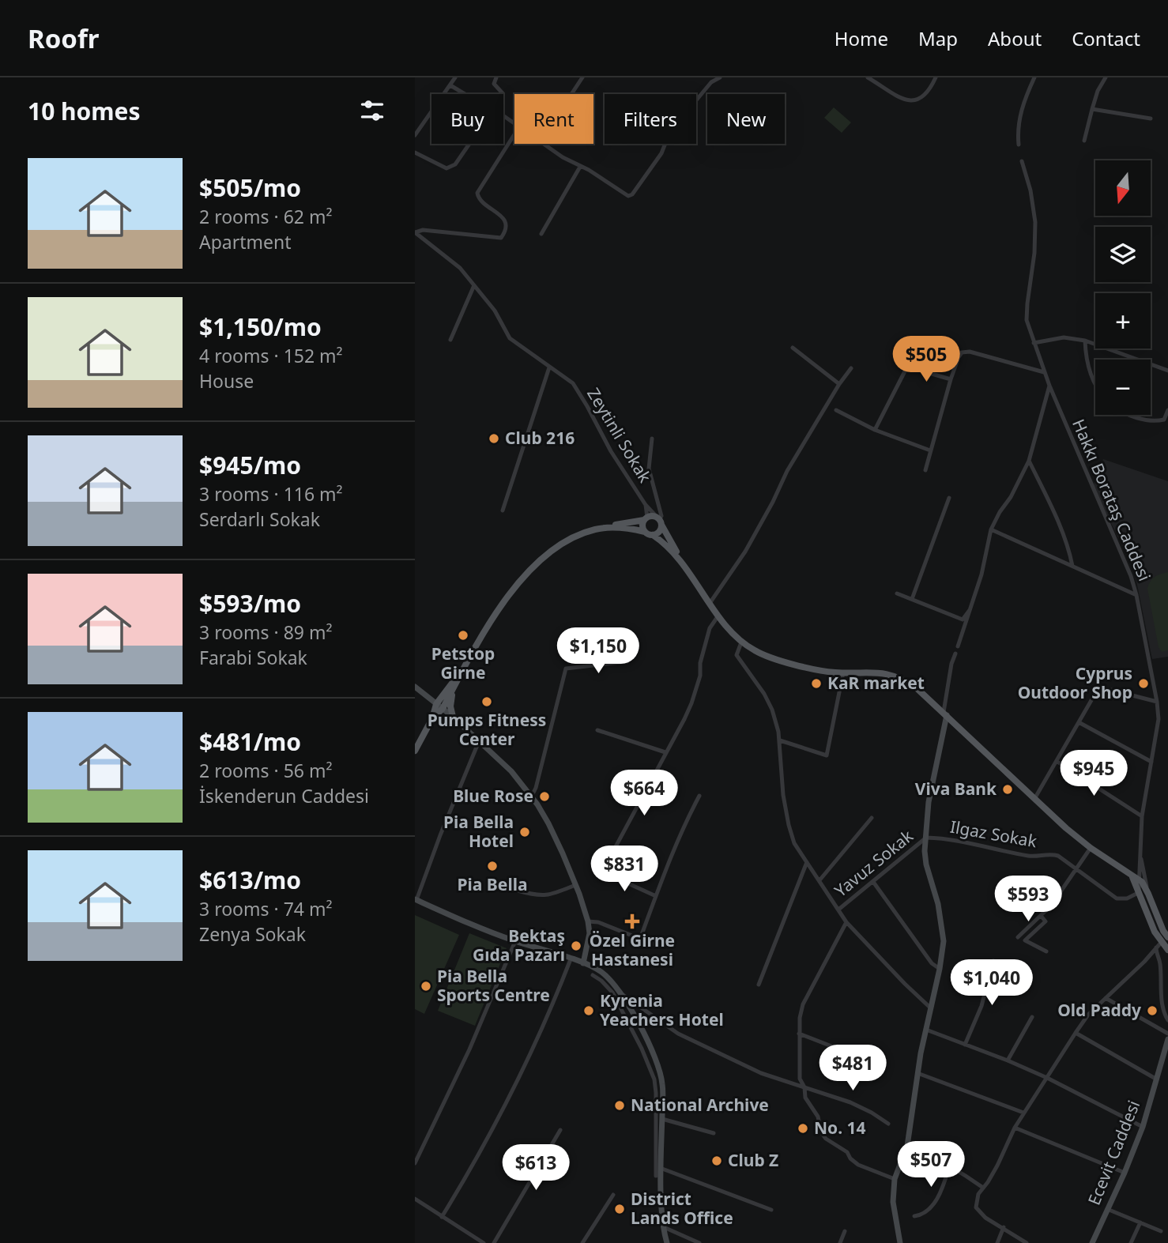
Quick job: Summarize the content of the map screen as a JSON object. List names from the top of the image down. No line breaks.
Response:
{"streets":{"street":["Zeytinli Sokak","Hakkı Borataş Caddesi","Ilgaz Sokak","Yavuz Sokak","Ecevit Caddesi"]},"crossings":[["Ilgaz Sokak","Yavuz Sokak"]],"places":{"other":["Club 216","Petstop Girne","KaR market","Cyprus Outdoor Shop","Pumps Fitness Center","Viva Bank","Blue Rose","Pia Bella Hotel","Pia Bella","Bektaş Gıda Pazarı","Pia Bella Sports Centre","Kyrenia Yeachers Hotel","Old Paddy","National Archive","No. 14","Club Z","District Lands Office"],"health":["Özel Girne Hastanesi"]},"north":"bottom","page":{"header":"Roofr","nav":["Home","Map","About","Contact"],"heading":"10 homes","chip":["Buy","Rent","Filters","New"],"list":[{"name":"$505/mo","note":"2 rooms · 62 m² · Apartment"},{"name":"$1,150/mo","note":"4 rooms · 152 m² · House"},{"name":"$945/mo","note":"3 rooms · 116 m² · Serdarlı Sokak"},{"name":"$593/mo","note":"3 rooms · 89 m² · Farabi Sokak"},{"name":"$481/mo","note":"2 rooms · 56 m² · İskenderun Caddesi"},{"name":"$613/mo","note":"3 rooms · 74 m² · Zenya Sokak"}],"map_buttons":["+","−"],"price":["$505","$1,150","$945","$664","$831","$593","$1,040","$481","$507","$613"]}}
